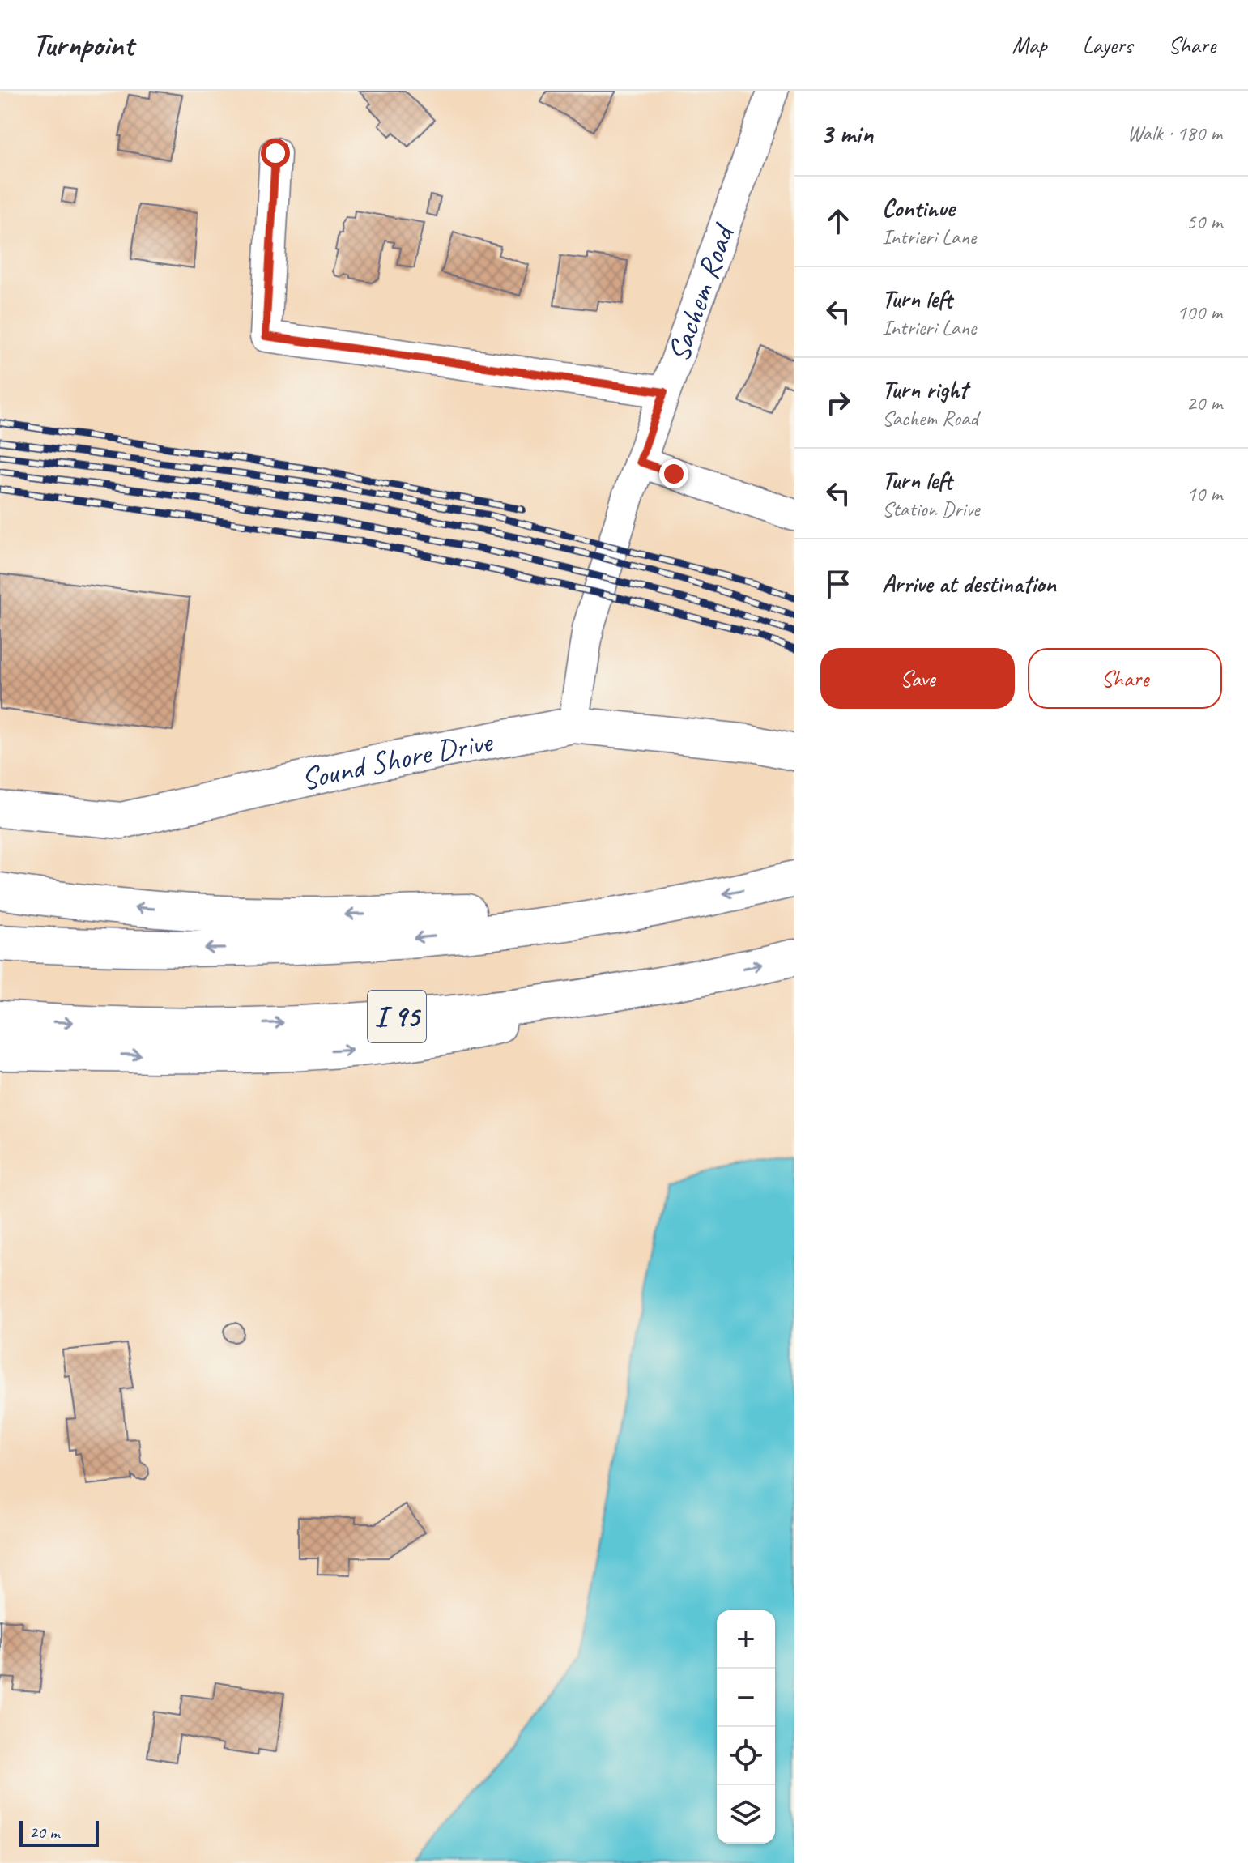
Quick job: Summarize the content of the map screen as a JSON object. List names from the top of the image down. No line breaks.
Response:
{"streets":{"main road":["Sound Shore Drive","I 95"],"street":["Sachem Road"]},"crossings":[["Sachem Road","Sound Shore Drive"]],"scale_bar":"20 m","page":{"header":"Turnpoint","nav":["Map","Layers","Share"],"heading":["3 min","Walk · 180 m"],"list":[["Continue","Intrieri Lane","50 m"],["Turn left","Intrieri Lane","100 m"],["Turn right","Sachem Road","20 m"],["Turn left","Station Drive","10 m"],"Arrive at destination"],"buttons":["Save","Share"],"map_buttons":["+","−"],"scale":"20 m"}}
